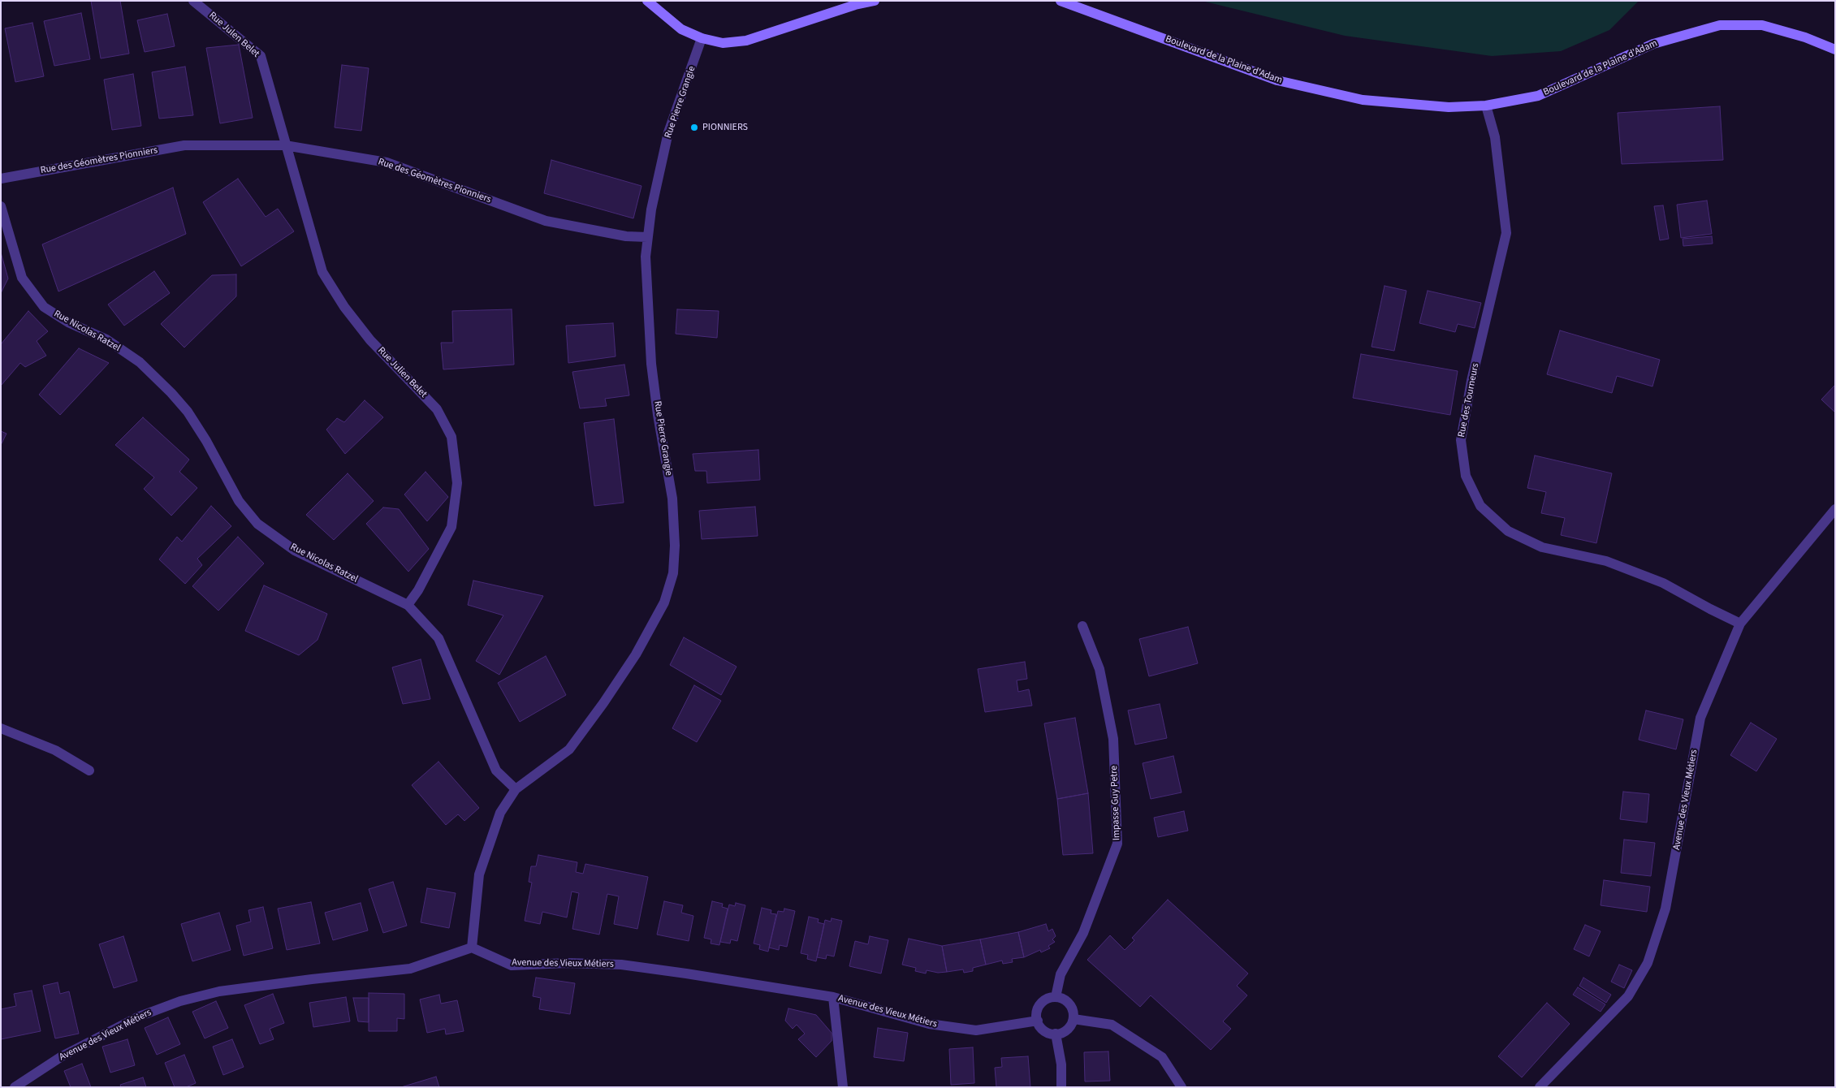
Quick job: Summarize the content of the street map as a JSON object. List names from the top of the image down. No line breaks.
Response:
{"streets":{"street":["Rue Julen Belet","Boulevard de la Plaine d'Adam","Rue Pierre Grangie","Rue des Géomètres Pionniers","Rue Nicolas Ratzel","Rue Julien Belet","Rue des Tourneurs","Avenue des Vieux Métiers","Impasse Guy Petre"]},"crossings":[["Rue Julen Belet","Rue des Géomètres Pionniers"],["Rue Julen Belet","Rue Julien Belet"],["Boulevard de la Plaine d'Adam","Rue des Tourneurs"],["Rue Pierre Grangie","Rue des Géomètres Pionniers"],["Rue Pierre Grangie","Rue Nicolas Ratzel"],["Rue des Géomètres Pionniers","Rue Julien Belet"],["Rue Nicolas Ratzel","Rue Julien Belet"],["Rue des Tourneurs","Avenue des Vieux Métiers"],["Avenue des Vieux Métiers","Impasse Guy Petre"]],"places":["PIONNIERS"]}
